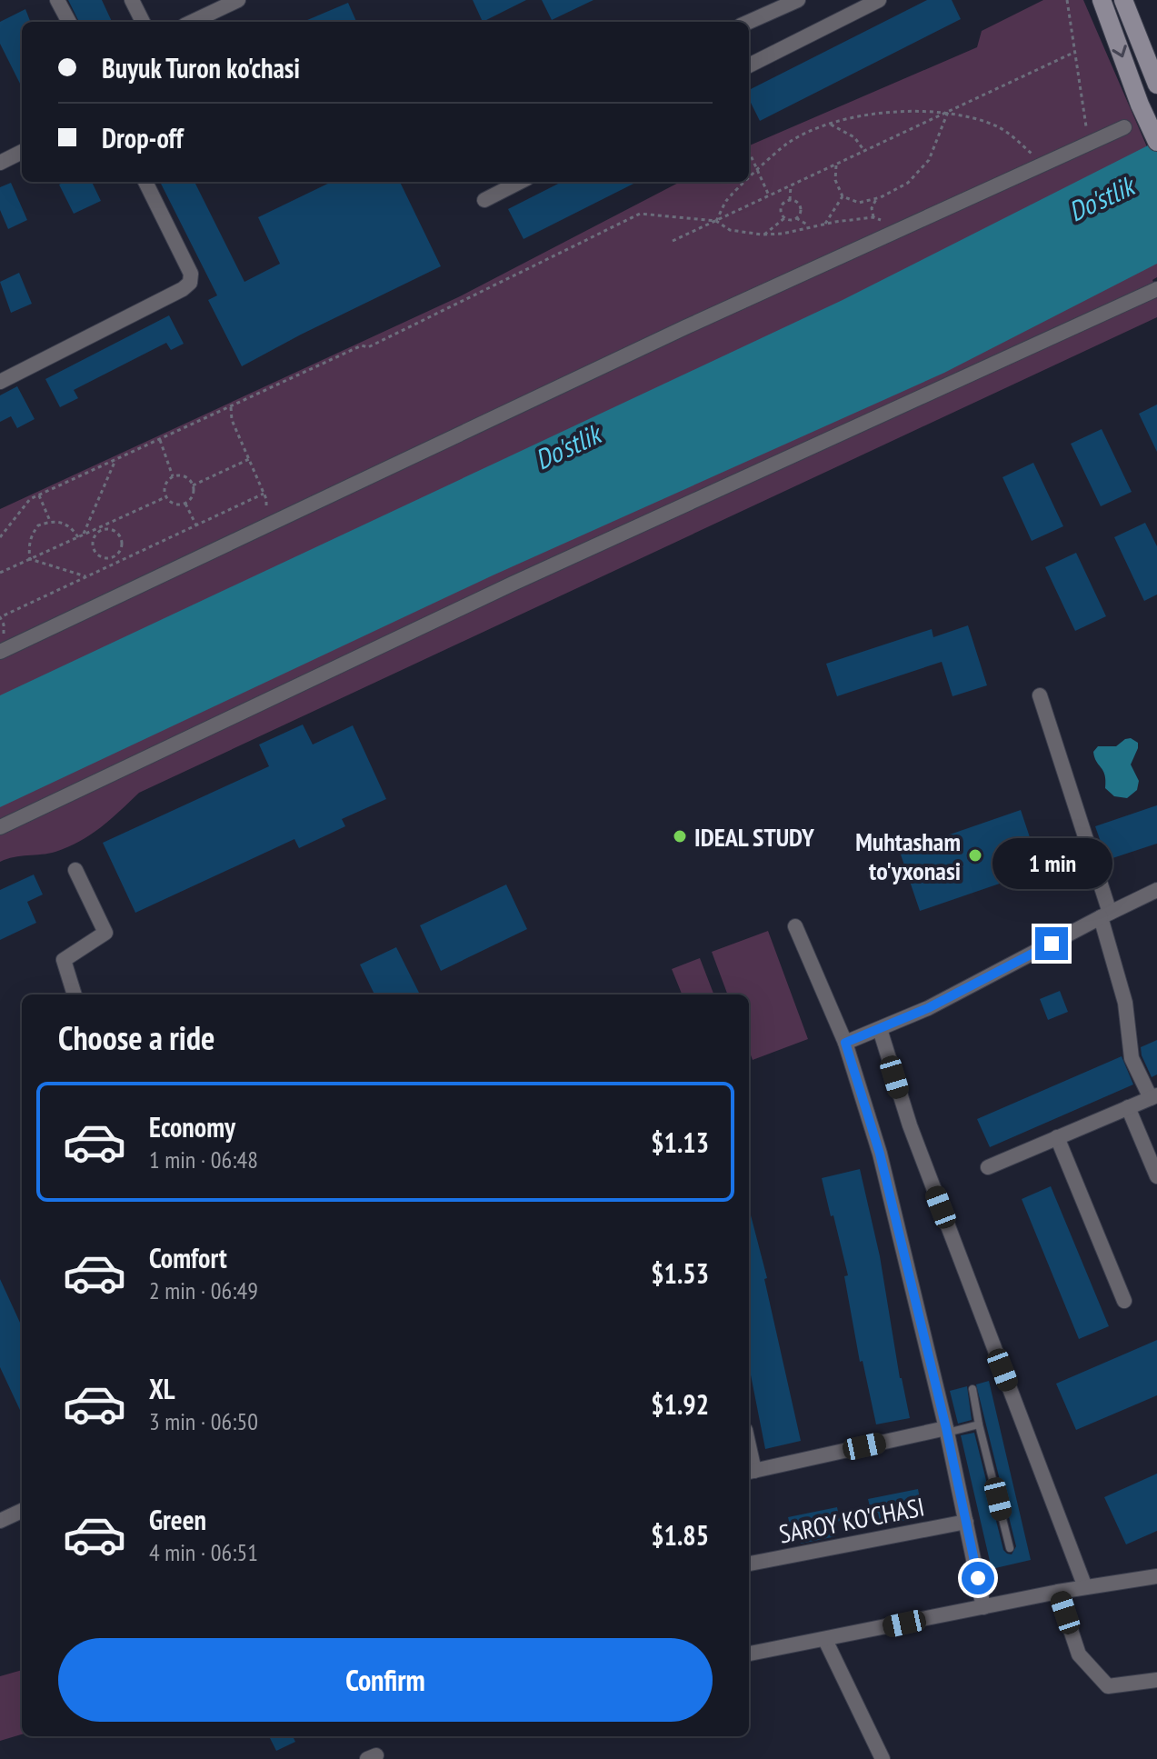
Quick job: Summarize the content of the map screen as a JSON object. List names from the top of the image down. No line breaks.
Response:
{"streets":{"street":["SAROY KO'CHASI"]},"water":["Do'stlik"],"places":["IDEAL STUDY","Muhtasham to'yxonasi"],"page":{"banner":["Buyuk Turon ko'chasi","Drop-off"],"bubble":"1 min","heading":"Choose a ride","list":[{"name":"Economy","note":"1 min · 06:48","value":"$1.13"},{"name":"Comfort","note":"2 min · 06:49","value":"$1.53"},{"name":"XL","note":"3 min · 06:50","value":"$1.92"},{"name":"Green","note":"4 min · 06:51","value":"$1.85"}],"buttons":"Confirm"}}
